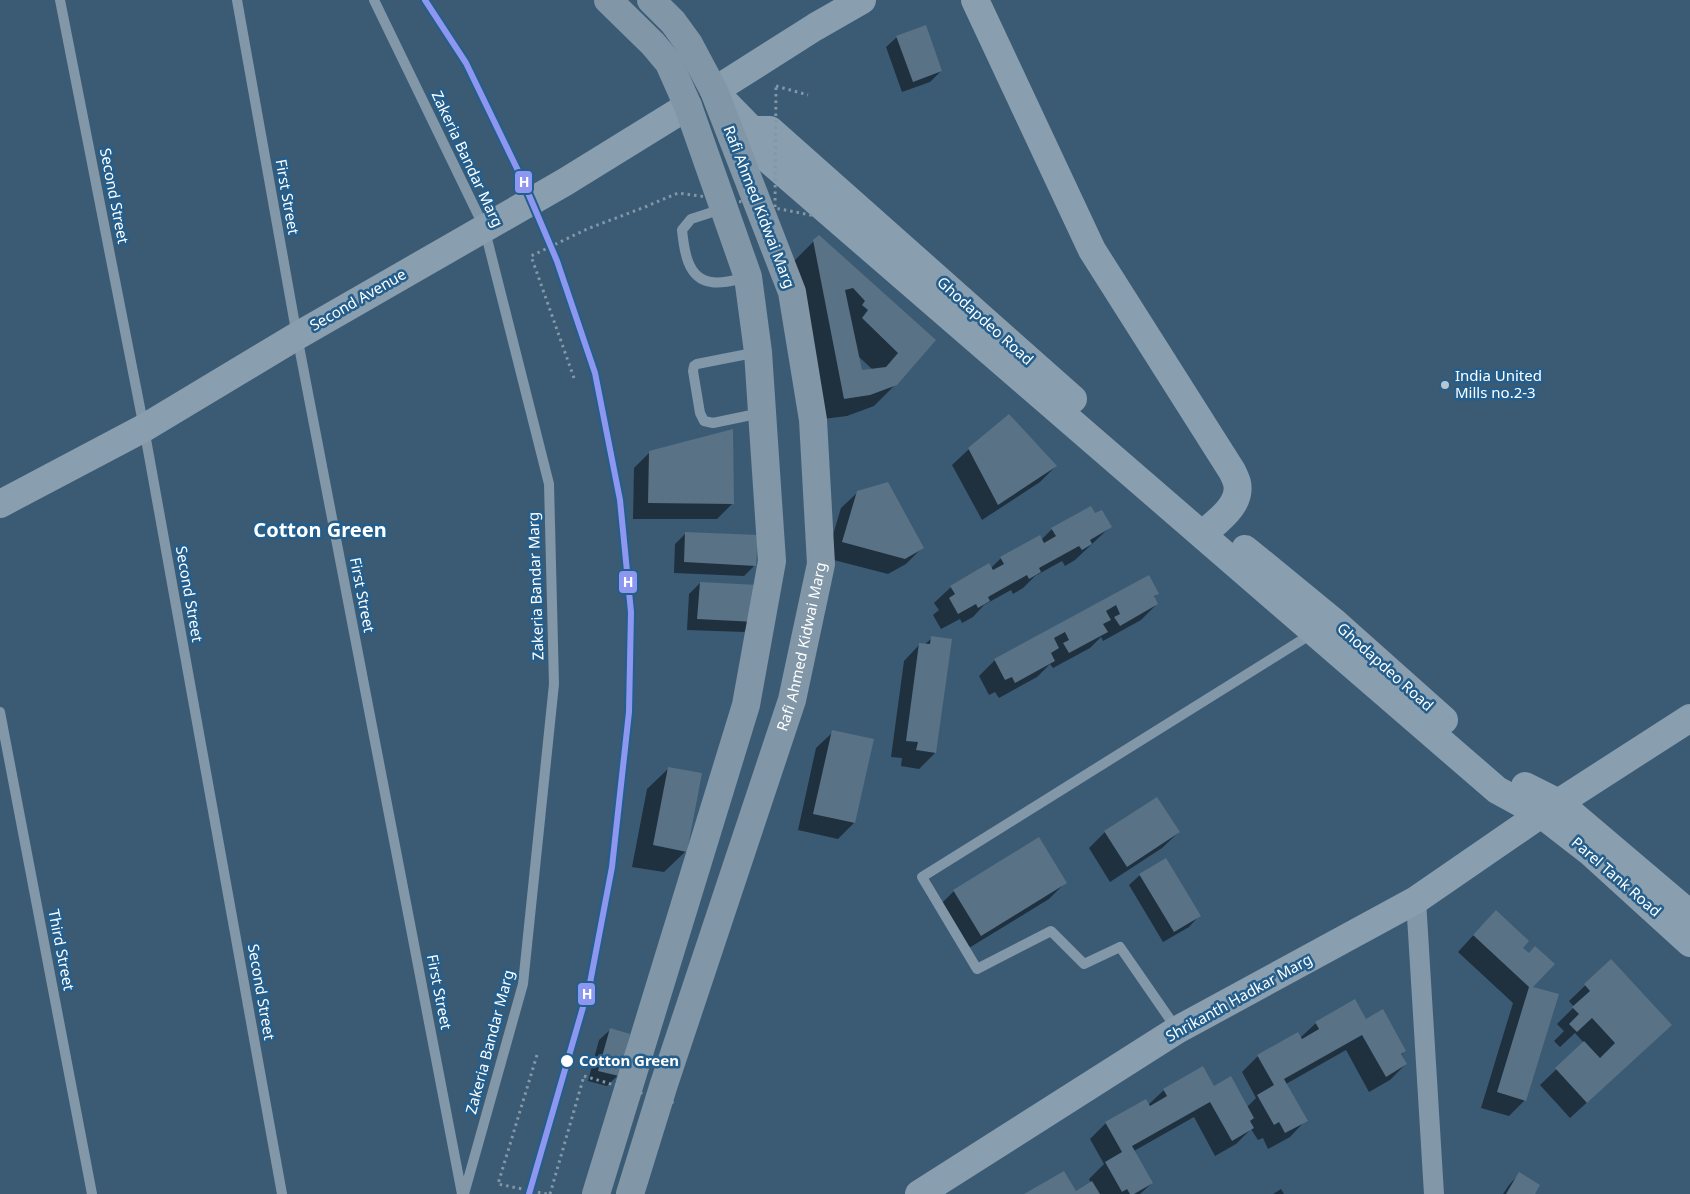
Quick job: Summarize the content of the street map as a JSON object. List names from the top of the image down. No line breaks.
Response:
{"streets":{"main road":["Rafi Ahmed Kidwai Marg","Second Avenue","Ghodapdeo Road","Parel Tank Road","Shrikanth Hadkar Marg"],"lane":["Zakeria Bandar Marg","Second Street","First Street","Third Street"]},"crossings":[["Zakeria Bandar Marg","First Street"],["Zakeria Bandar Marg","Second Avenue"],["Second Street","Second Avenue"],["First Street","Second Avenue"],["Rafi Ahmed Kidwai Marg","Second Avenue"],["Rafi Ahmed Kidwai Marg","Ghodapdeo Road"],["Second Avenue","Ghodapdeo Road"],["Ghodapdeo Road","Parel Tank Road"],["Ghodapdeo Road","Shrikanth Hadkar Marg"],["Parel Tank Road","Shrikanth Hadkar Marg"]],"districts":["Cotton Green"],"places":["India United Mills no.2-3","Cotton Green"],"lines":["transit line H"]}
